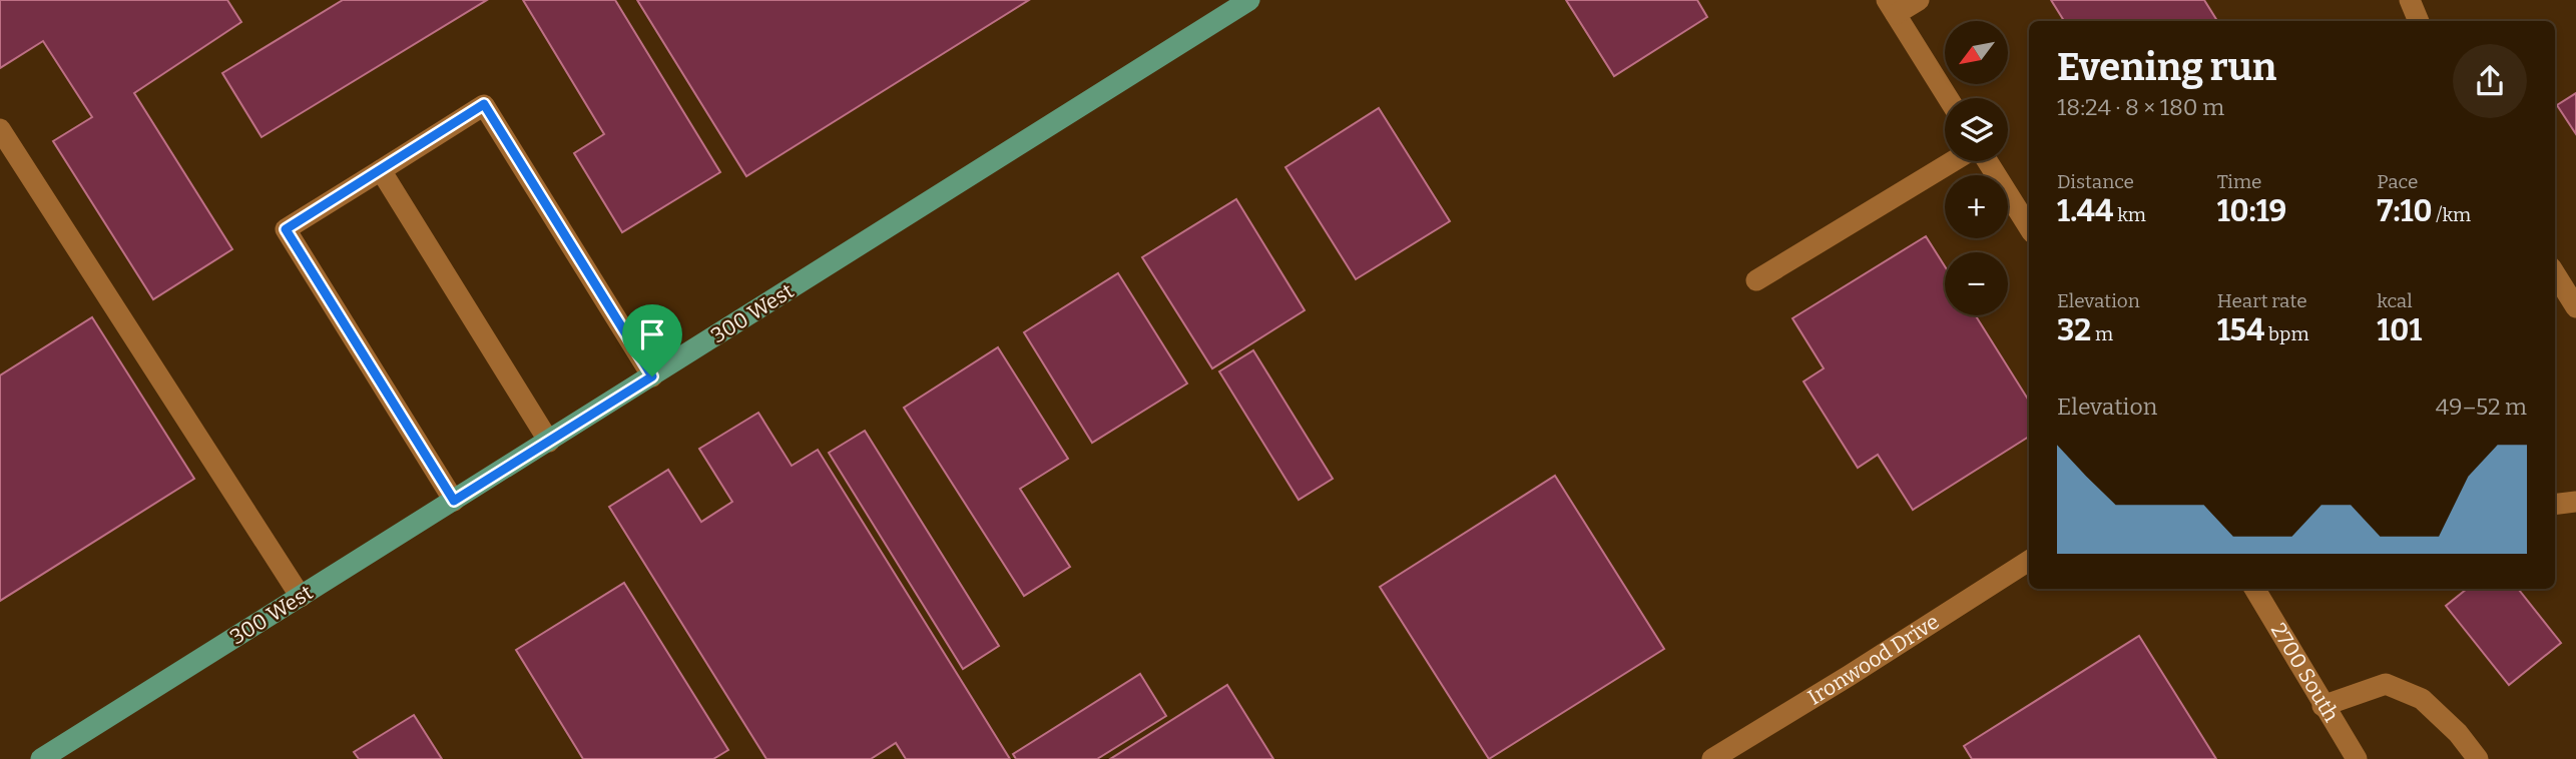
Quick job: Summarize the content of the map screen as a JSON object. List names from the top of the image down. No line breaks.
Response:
{"streets":{"main road":["300 West"],"street":["Ironwood Drive","2700 South"]},"north":"bottom left","page":{"map_buttons":["+","−"],"heading":["Evening run","18:24 · 8 × 180 m"],"stats":[["Distance","1.44 km"],["Time","10:19"],["Pace","7:10 /km"],["Elevation","32 m"],["Heart rate","154 bpm"],["kcal","101"]],"chart":["Elevation","49–52 m"]}}
